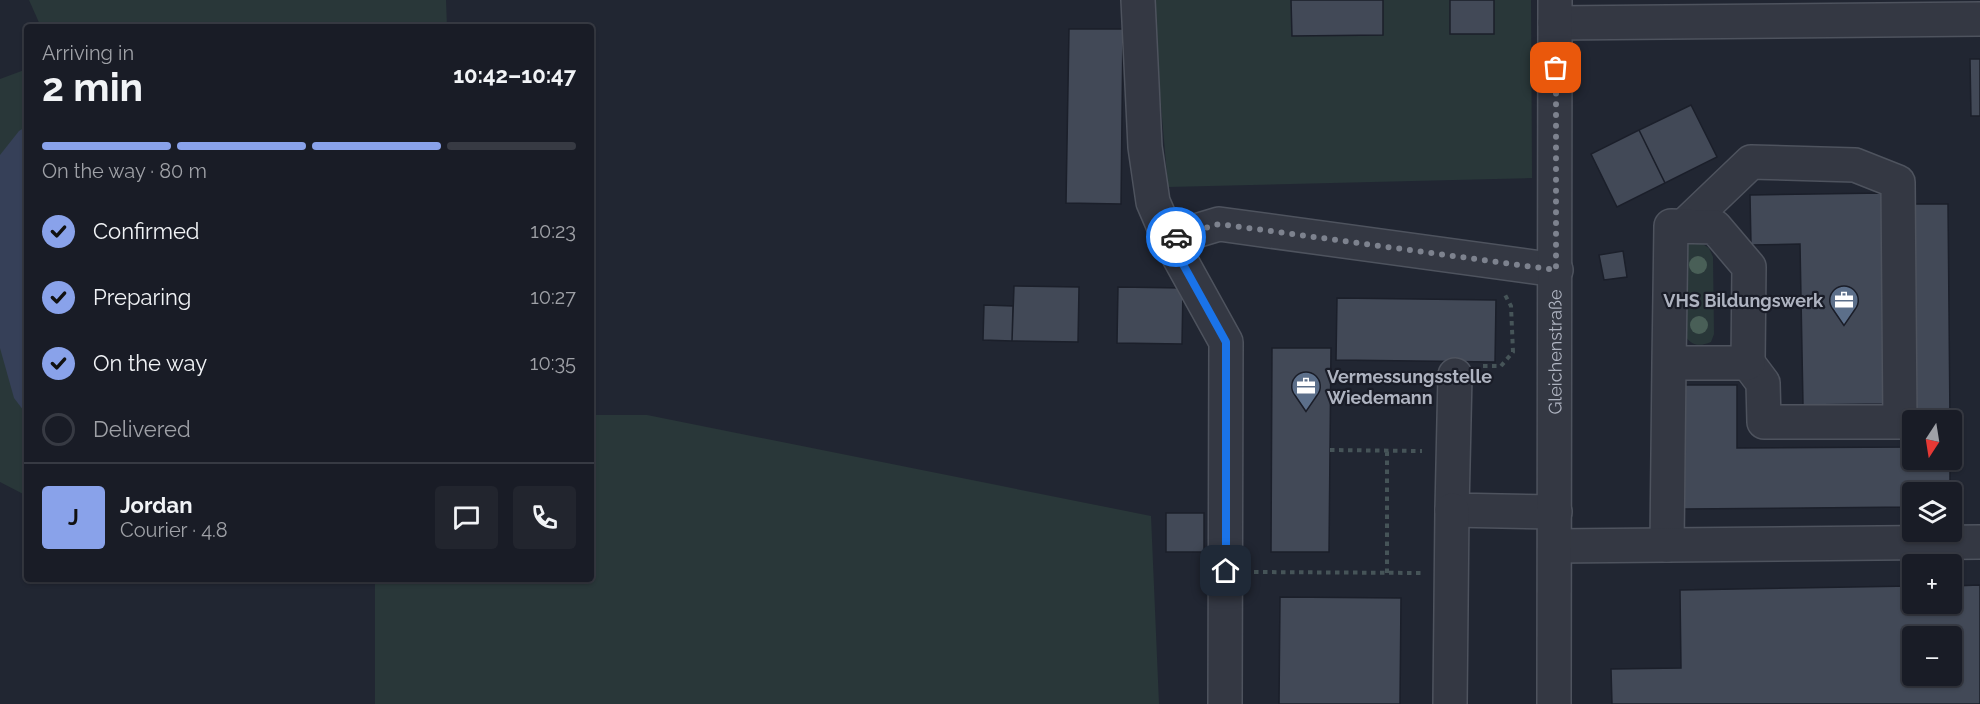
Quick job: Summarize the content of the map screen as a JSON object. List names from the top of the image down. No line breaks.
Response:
{"streets":{"street":["Gleichenstraße"]},"places":{"office":["VHS Bildungswerk","Vermessungsstelle Wiedemann"]},"north":"bottom","page":{"heading":["2 min","Arriving in","10:42–10:47"],"panel":["Jordan","Courier · 4.8"],"bar":"On the way · 80 m","list":[["Confirmed","10:23"],["Preparing","10:27"],["On the way","10:35"],"Delivered"],"map_buttons":["+","−"],"round":"J"}}
